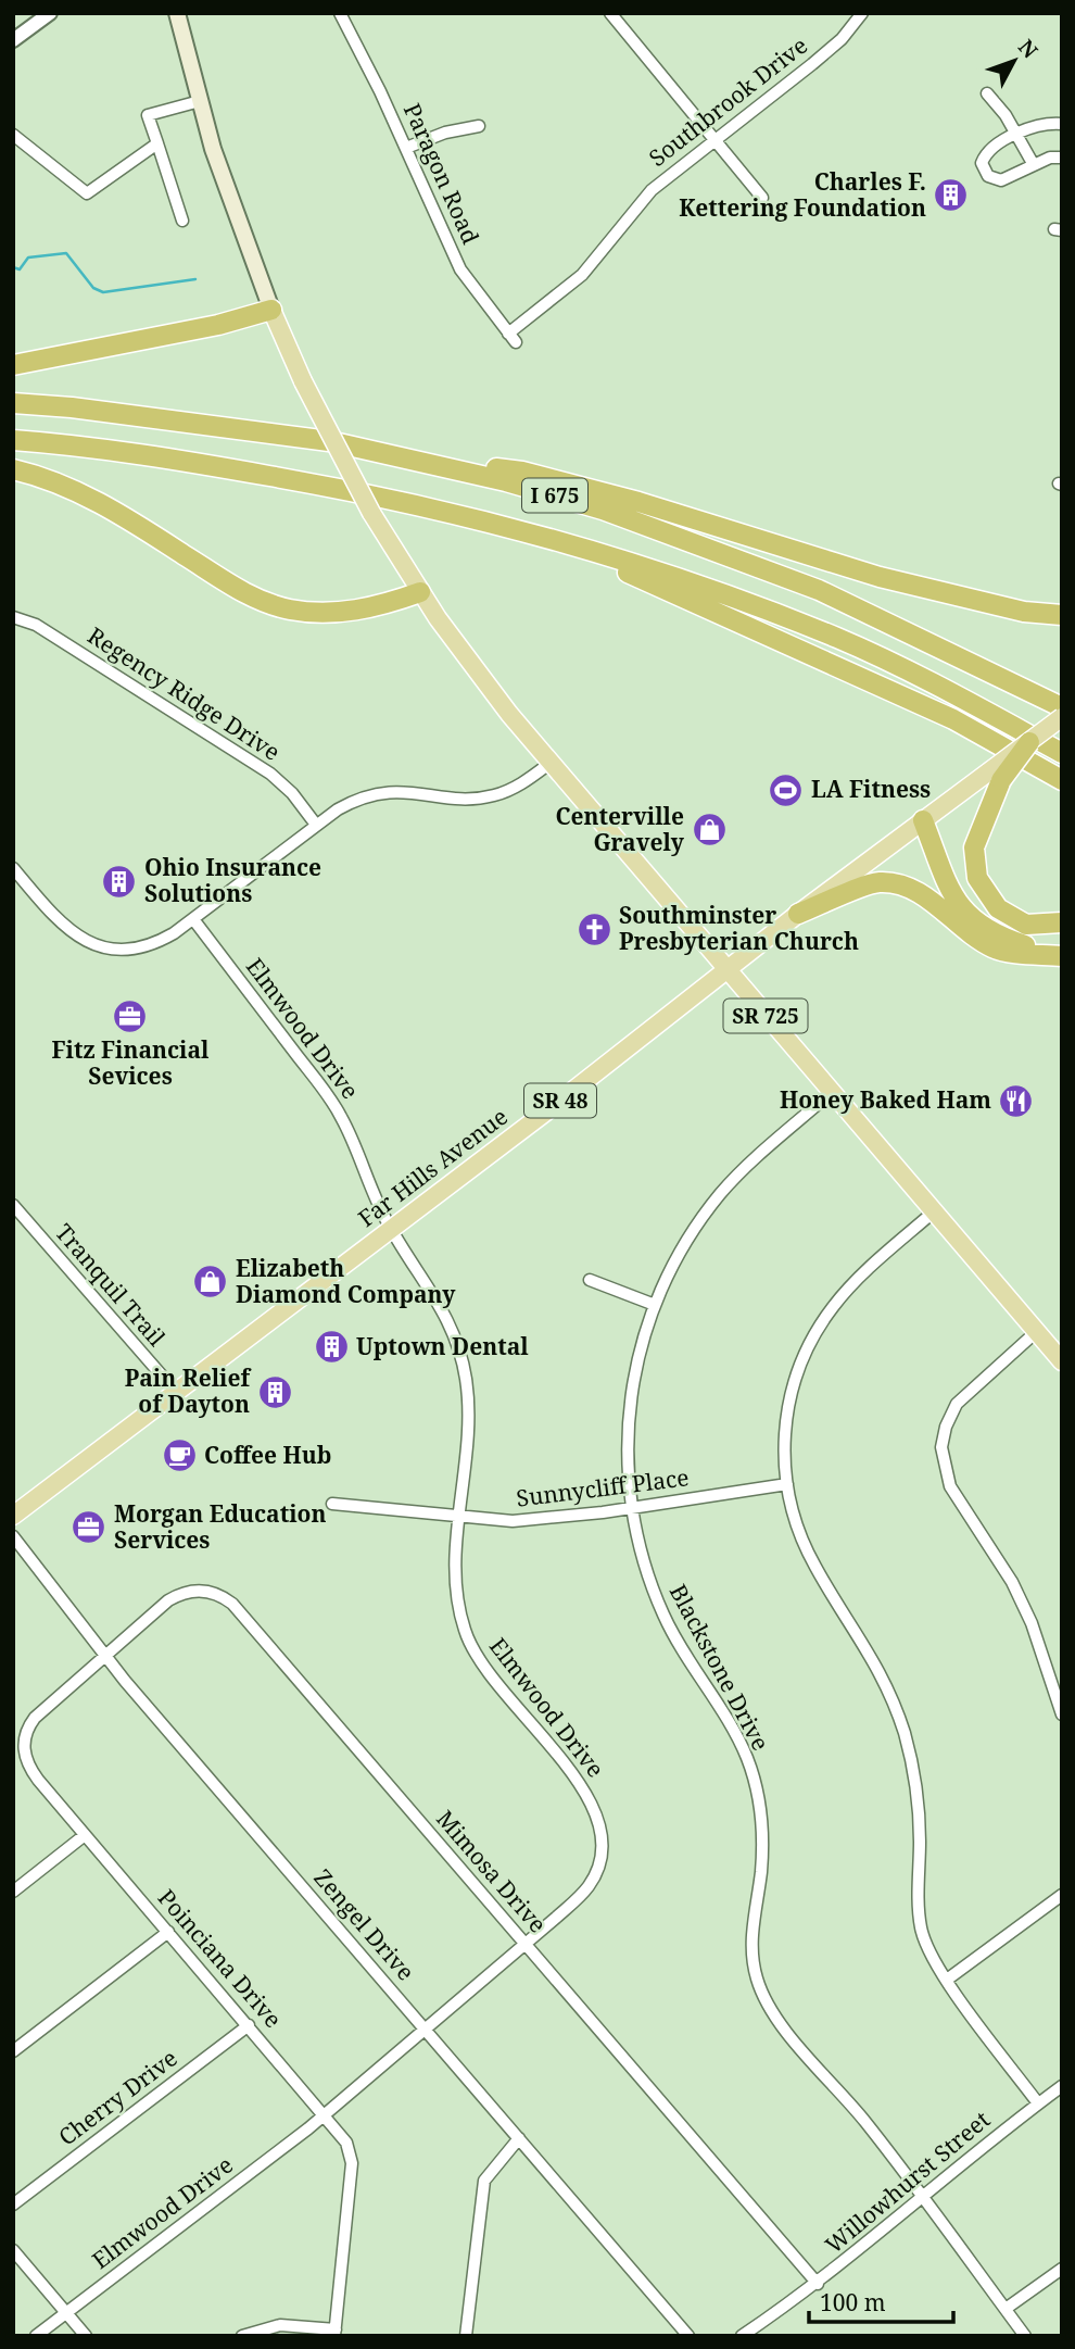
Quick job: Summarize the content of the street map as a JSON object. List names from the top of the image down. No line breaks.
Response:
{"streets":{"highway":["I 675"],"main road":["SR 725","SR 48","Far Hills Avenue"],"street":["Southbrook Drive","Paragon Road","Regency Ridge Drive","Elmwood Drive","Tranquil Trail","Sunnycliff Place","Blackstone Drive","Mimosa Drive","Zengel Drive","Poinciana Drive","Cherry Drive","Willowhurst Street"]},"crossings":[["Southbrook Drive","Paragon Road"],["SR 725","Far Hills Avenue"],["SR 725","Blackstone Drive"],["Elmwood Drive","Far Hills Avenue"],["Elmwood Drive","Sunnycliff Place"],["Elmwood Drive","Mimosa Drive"],["Elmwood Drive","Zengel Drive"],["Elmwood Drive","Poinciana Drive"],["Far Hills Avenue","Tranquil Trail"],["Sunnycliff Place","Blackstone Drive"],["Blackstone Drive","Willowhurst Street"],["Mimosa Drive","Zengel Drive"],["Mimosa Drive","Poinciana Drive"],["Mimosa Drive","Willowhurst Street"],["Zengel Drive","Poinciana Drive"],["Poinciana Drive","Cherry Drive"]],"places":{"building":["Charles F. Kettering Foundation","Ohio Insurance Solutions","Uptown Dental","Pain Relief of Dayton"],"sports":["LA Fitness"],"shop":["Centerville Gravely","Elizabeth Diamond Company"],"church":["Southminster Presbyterian Church"],"office":["Fitz Financial Sevices","Morgan Education Services"],"restaurant":["Honey Baked Ham"],"cafe":["Coffee Hub"]},"scale_bar":"100 m","north":"top right"}
